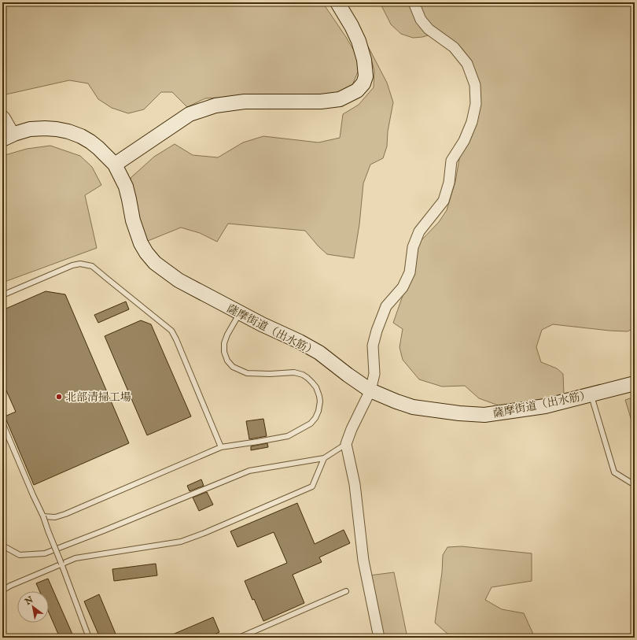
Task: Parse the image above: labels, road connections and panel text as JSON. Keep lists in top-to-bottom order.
{
  "streets": {
    "street": ["薩摩街道（出水筋）"]
  },
  "places": ["北部清掃工場"],
  "north": "top left"
}
